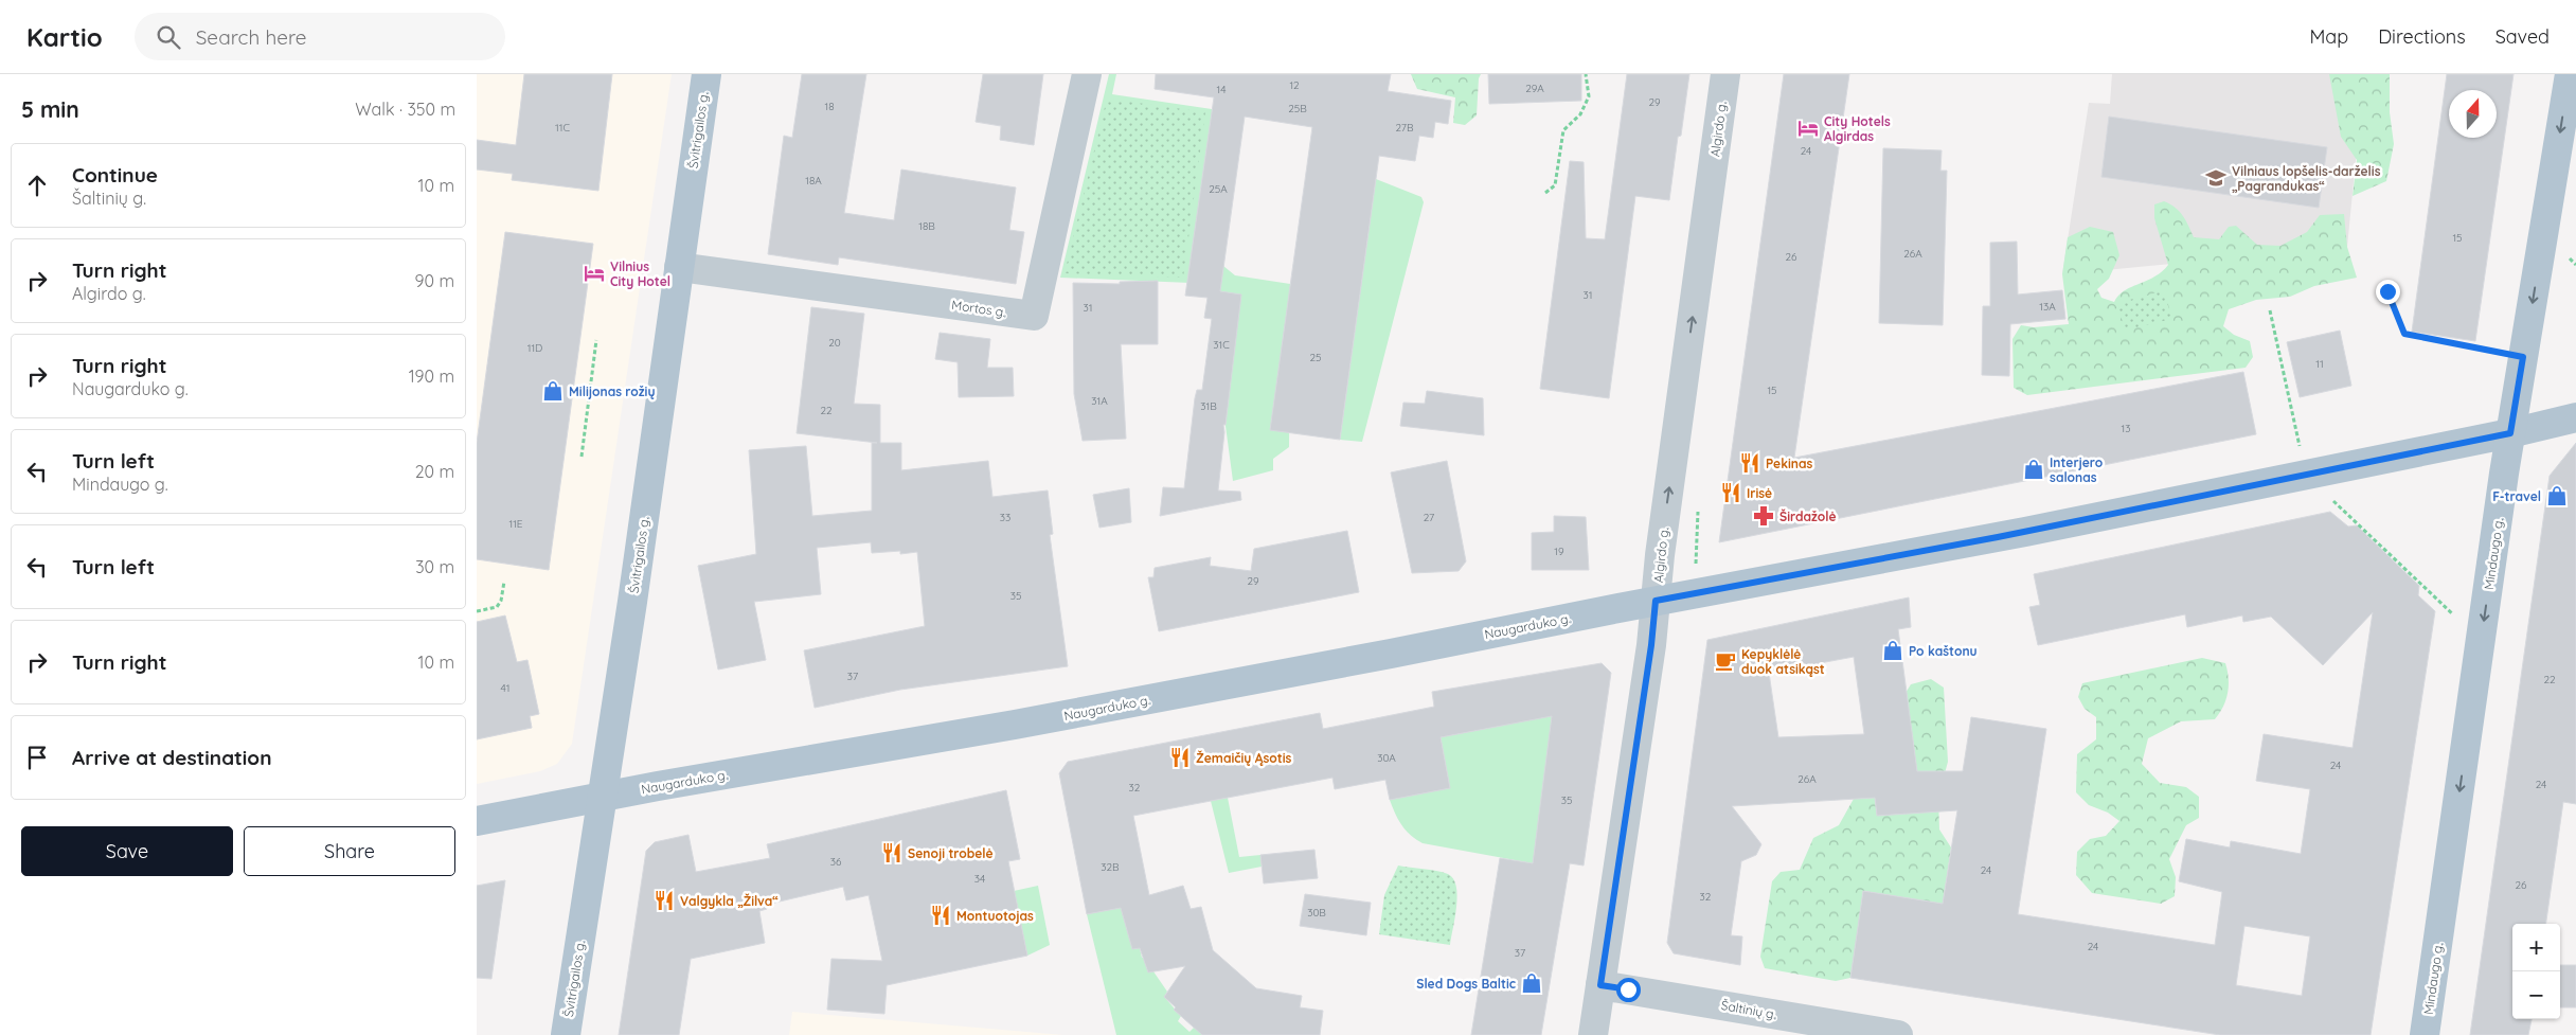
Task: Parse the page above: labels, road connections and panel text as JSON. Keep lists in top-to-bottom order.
{
  "streets": {
    "main road": ["Švitrigailos g.", "Mindaugo g.", "Naugarduko g."],
    "street": ["Algirdo g.", "Mortos g.", "Šaltinių g."]
  },
  "crossings": [
    ["Algirdo g.", "Naugarduko g."],
    ["Algirdo g.", "Šaltinių g."],
    ["Švitrigailos g.", "Mortos g."],
    ["Švitrigailos g.", "Naugarduko g."],
    ["Mindaugo g.", "Naugarduko g."]
  ],
  "one_way": ["Algirdo g.", "Mindaugo g."],
  "places": {
    "hotel": ["City Hotels Algirdas", "Vilnius City Hotel"],
    "school or university": ["Vilniaus lopšelis-darželis „Pagrandukas“"],
    "shop": [
      "Milijonas rožių",
      "Interjero salonas",
      "F-travel",
      "Po kaštonu",
      "Sled Dogs Baltic"
    ],
    "restaurant": [
      "Pekinas",
      "Irisė",
      "Žemaičių Ąsotis",
      "Senoji trobelė",
      "Valgykla „Žilva“",
      "Montuotojas"
    ],
    "pharmacy": ["Širdažolė"],
    "cafe": ["Kepyklėlė duok atsikąst"]
  },
  "house_numbers": [
    "12",
    "29A",
    "14",
    "29",
    "18",
    "25B",
    "11C",
    "27B",
    "24",
    "18A",
    "25A",
    "18B",
    "15",
    "26A",
    "26",
    "31",
    "13A",
    "31",
    "20",
    "31C",
    "11D",
    "25",
    "11",
    "15",
    "31A",
    "31B",
    "22",
    "13",
    "33",
    "27",
    "11E",
    "19",
    "29",
    "35",
    "37",
    "22",
    "41",
    "30A",
    "24",
    "26A",
    "24",
    "32",
    "35",
    "36",
    "32B",
    "24",
    "34",
    "26",
    "32",
    "30B",
    "24",
    "37"
  ],
  "north": "top",
  "page": {
    "header": "Kartio",
    "search": "Search here",
    "nav": ["Map", "Directions", "Saved"],
    "heading": ["5 min", "Walk · 350 m"],
    "list": [
      ["Continue", "Šaltinių g.", "10 m"],
      ["Turn right", "Algirdo g.", "90 m"],
      ["Turn right", "Naugarduko g.", "190 m"],
      ["Turn left", "Mindaugo g.", "20 m"],
      ["Turn left", "30 m"],
      ["Turn right", "10 m"],
      "Arrive at destination"
    ],
    "buttons": ["Save", "Share"],
    "map_buttons": ["+", "−"]
  }
}
